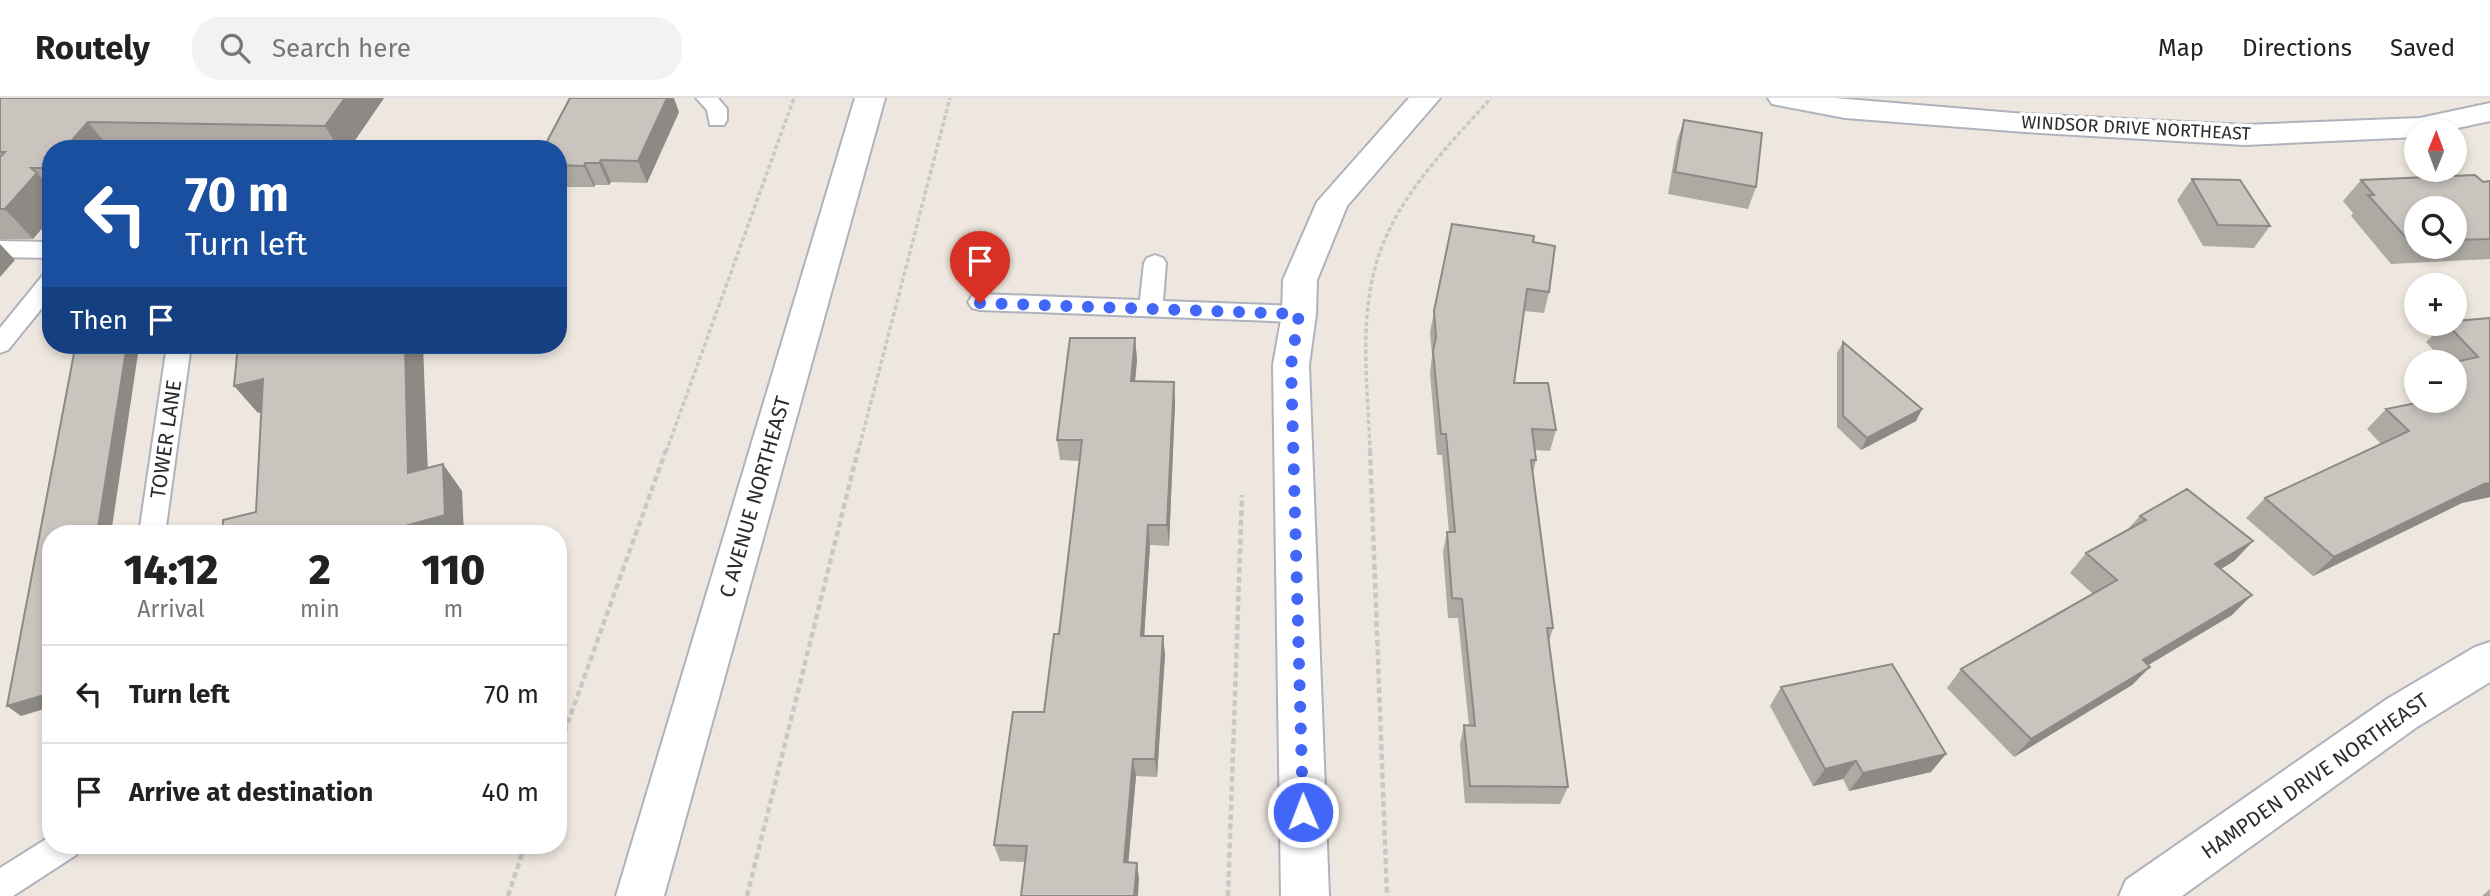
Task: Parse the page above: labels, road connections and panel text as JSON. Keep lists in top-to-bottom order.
{
  "streets": {
    "street": ["WINDSOR DRIVE NORTHEAST", "C AVENUE NORTHEAST", "HAMPDEN DRIVE NORTHEAST"],
    "lane": ["TOWER LANE"]
  },
  "north": "top",
  "page": {
    "header": "Routely",
    "search": "Search here",
    "nav": ["Map", "Directions", "Saved"],
    "map_buttons": ["+", "−"],
    "turn": ["70 m", "Turn left"],
    "then": "Then",
    "eta": [
      "14:12",
      "Arrival",
      "2",
      "min",
      "110",
      "m"
    ],
    "list": [
      {
        "name": "Turn left",
        "value": "70 m"
      },
      {
        "name": "Arrive at destination",
        "value": "40 m"
      }
    ]
  }
}
